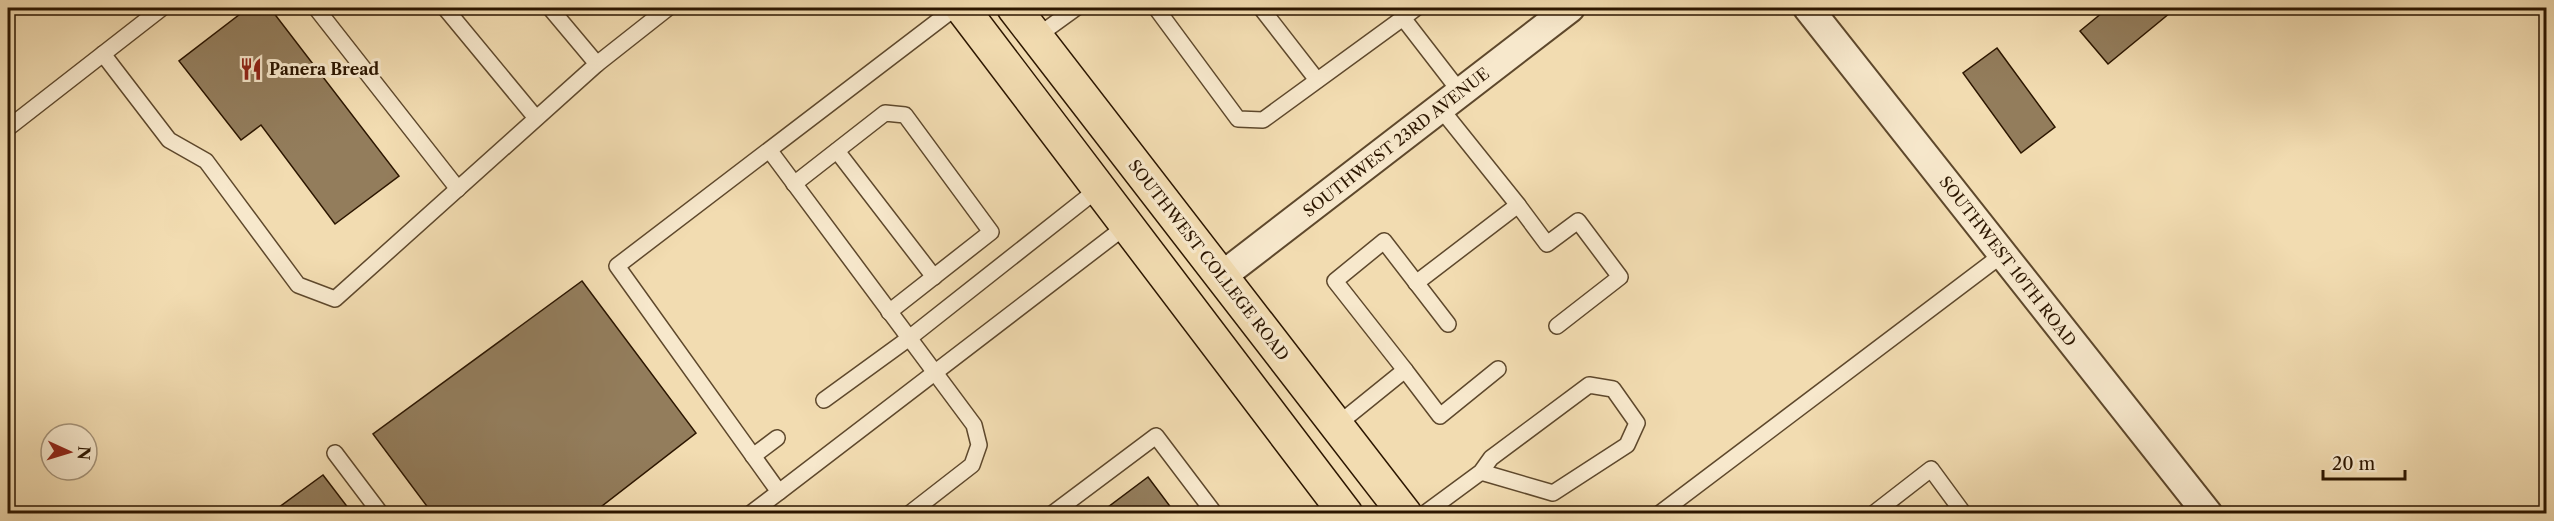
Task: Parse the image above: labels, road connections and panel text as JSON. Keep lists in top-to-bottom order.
{
  "streets": {
    "main road": ["SOUTHWEST COLLEGE ROAD"],
    "street": ["SOUTHWEST 23RD AVENUE", "SOUTHWEST 10TH ROAD"]
  },
  "crossings": [
    ["SOUTHWEST 23RD AVENUE", "SOUTHWEST COLLEGE ROAD"]
  ],
  "places": {
    "restaurant": ["Panera Bread"]
  },
  "scale_bar": "20 m",
  "north": "right"
}
